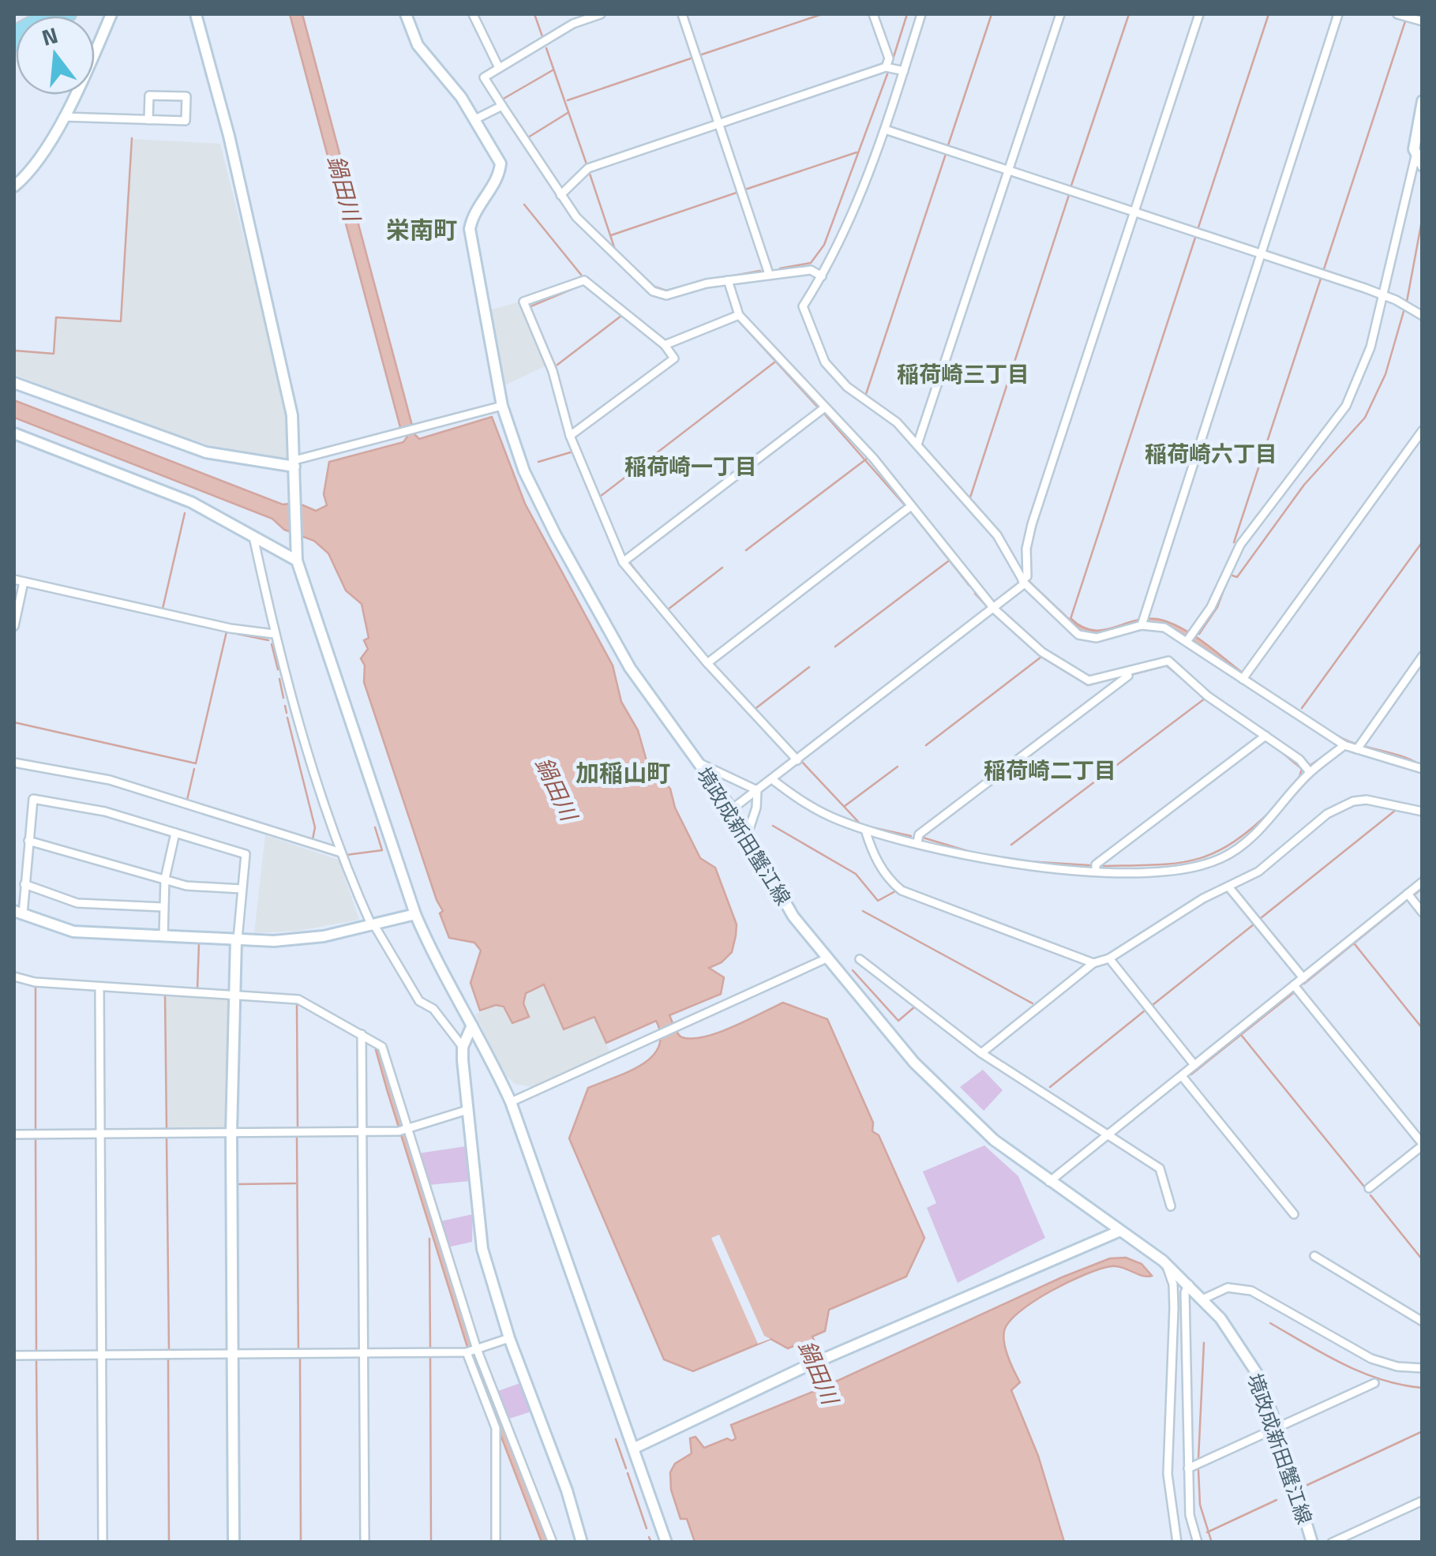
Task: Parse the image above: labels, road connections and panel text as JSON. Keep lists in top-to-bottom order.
{
  "streets": {
    "street": ["境政成新田蟹江線"]
  },
  "districts": [
    "栄南町",
    "稲荷崎三丁目",
    "稲荷崎六丁目",
    "稲荷崎一丁目",
    "稲荷崎二丁目",
    "加稲山町"
  ],
  "water": ["鍋田川"],
  "north": "top"
}
